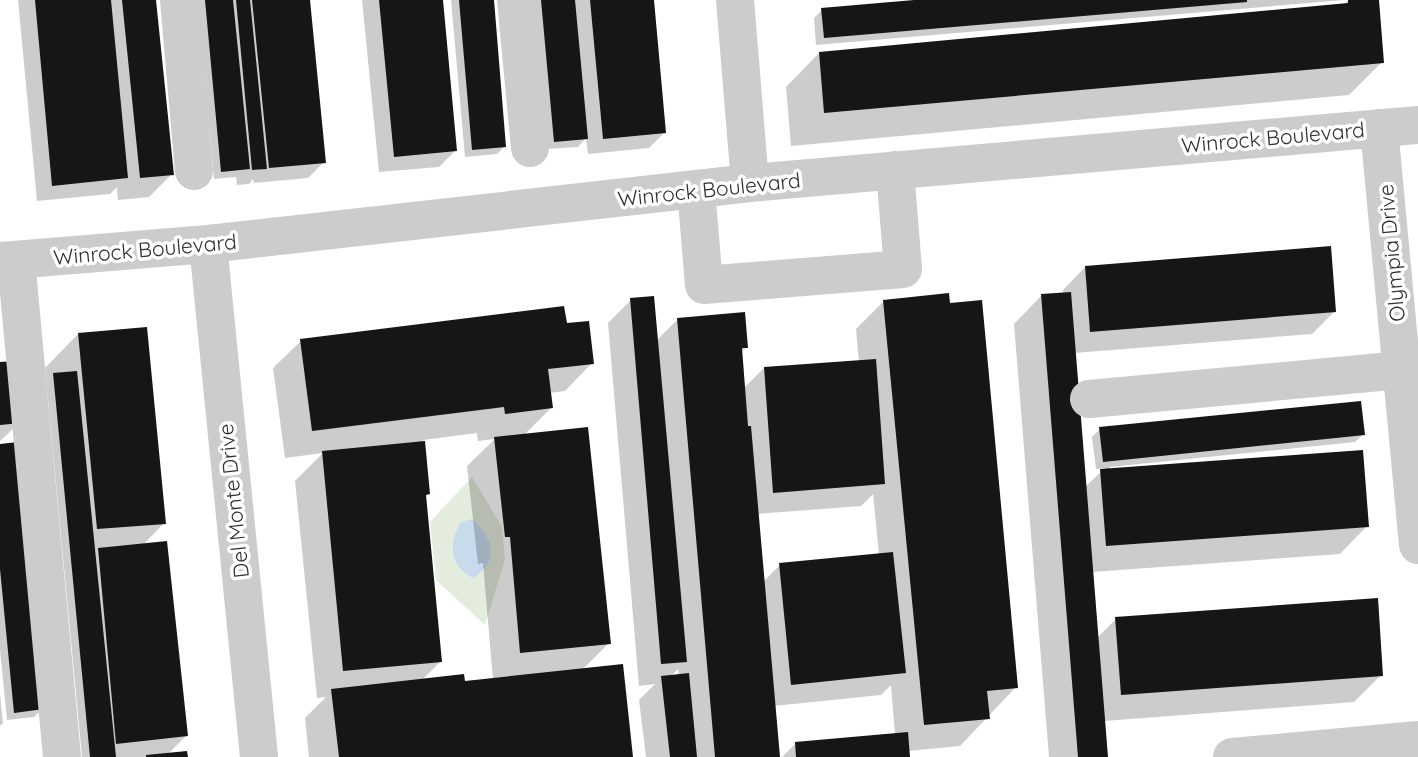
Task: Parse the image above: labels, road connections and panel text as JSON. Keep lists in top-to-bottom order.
{
  "streets": {
    "street": ["Winrock Boulevard", "Olympia Drive", "Del Monte Drive"]
  },
  "crossings": [
    ["Winrock Boulevard", "Olympia Drive"],
    ["Winrock Boulevard", "Del Monte Drive"]
  ]
}
